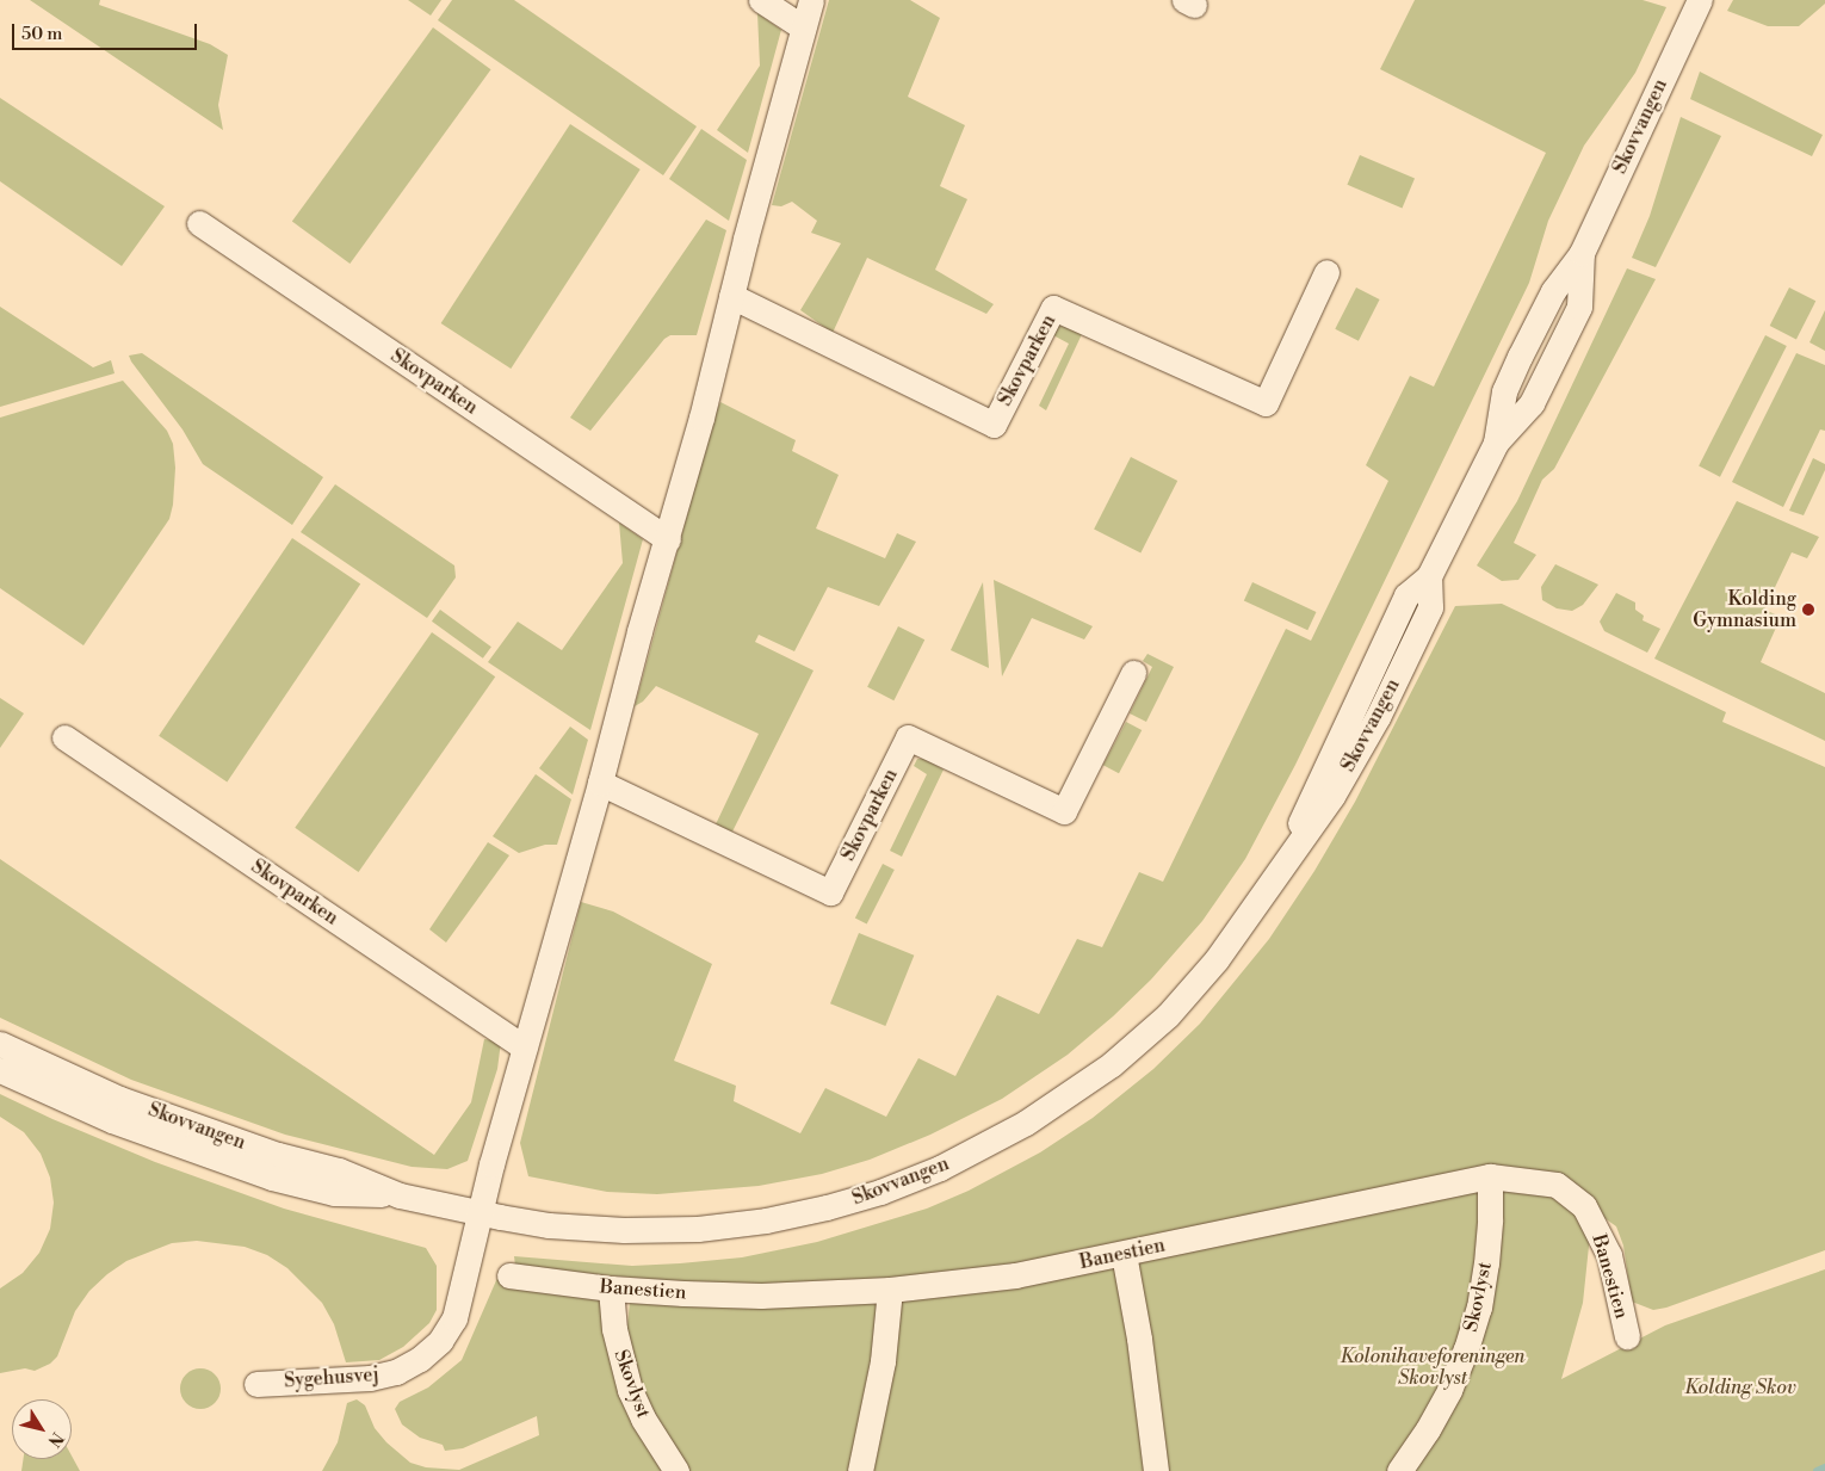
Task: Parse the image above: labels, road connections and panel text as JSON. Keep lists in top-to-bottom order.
{
  "streets": {
    "street": [
      "Skovvangen",
      "Skovparken",
      "Banestien",
      "Skovlyst",
      "Sygehusvej"
    ]
  },
  "crossings": [
    ["Skovvangen", "Sygehusvej"],
    ["Banestien", "Skovlyst"]
  ],
  "parks": ["Kolonihaveforeningen Skovlyst", "Kolding Skov"],
  "places": ["Kolding Gymnasium"],
  "scale_bar": "50 m",
  "north": "bottom right"
}
